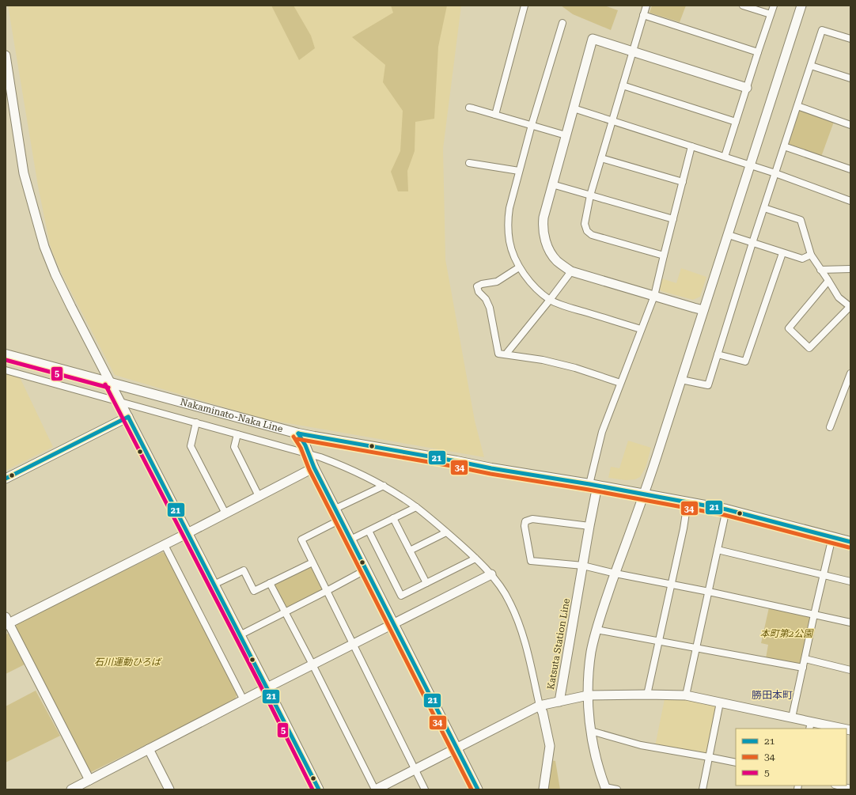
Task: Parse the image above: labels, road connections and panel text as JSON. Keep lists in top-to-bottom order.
{
  "streets": {
    "main road": ["Nakaminato-Naka Line"],
    "street": ["Katsuta Station Line"]
  },
  "crossings": [
    ["Nakaminato-Naka Line", "Katsuta Station Line"]
  ],
  "districts": ["勝田本町"],
  "parks": ["本町第2公園", "石川運動ひろば"],
  "lines": ["transit line 5", "transit line 21", "transit line 34"],
  "legend": ["21", "34", "5"]
}
